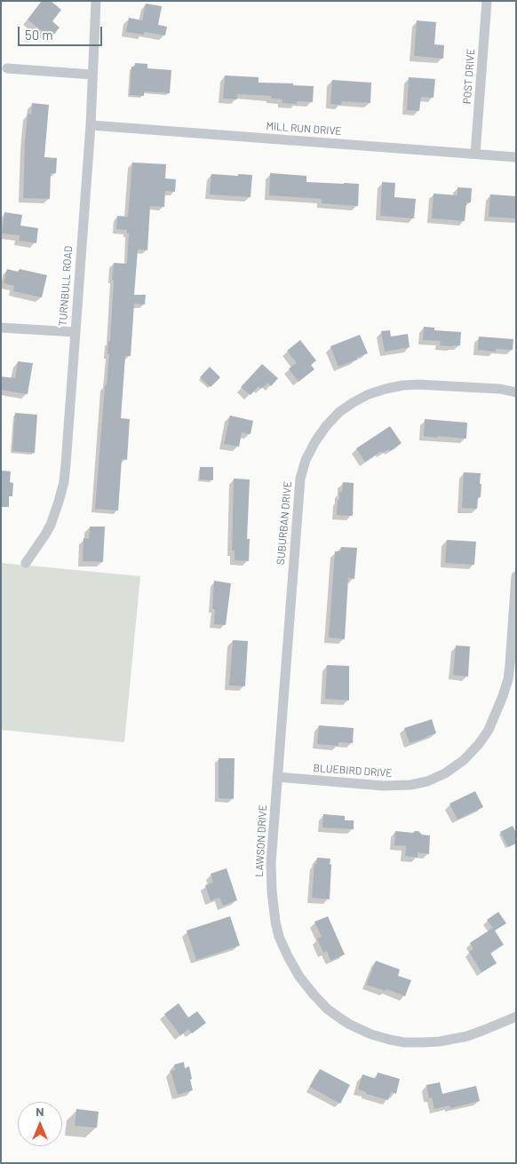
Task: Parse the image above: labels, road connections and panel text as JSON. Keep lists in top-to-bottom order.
{
  "streets": {
    "street": [
      "POST DRIVE",
      "MILL RUN DRIVE",
      "TURNBULL ROAD",
      "SUBURBAN DRIVE",
      "BLUEBIRD DRIVE",
      "LAWSON DRIVE"
    ]
  },
  "crossings": [
    ["POST DRIVE", "MILL RUN DRIVE"],
    ["MILL RUN DRIVE", "TURNBULL ROAD"],
    ["SUBURBAN DRIVE", "BLUEBIRD DRIVE"],
    ["SUBURBAN DRIVE", "LAWSON DRIVE"],
    ["BLUEBIRD DRIVE", "LAWSON DRIVE"]
  ],
  "scale_bar": "50 m",
  "north": "top"
}
